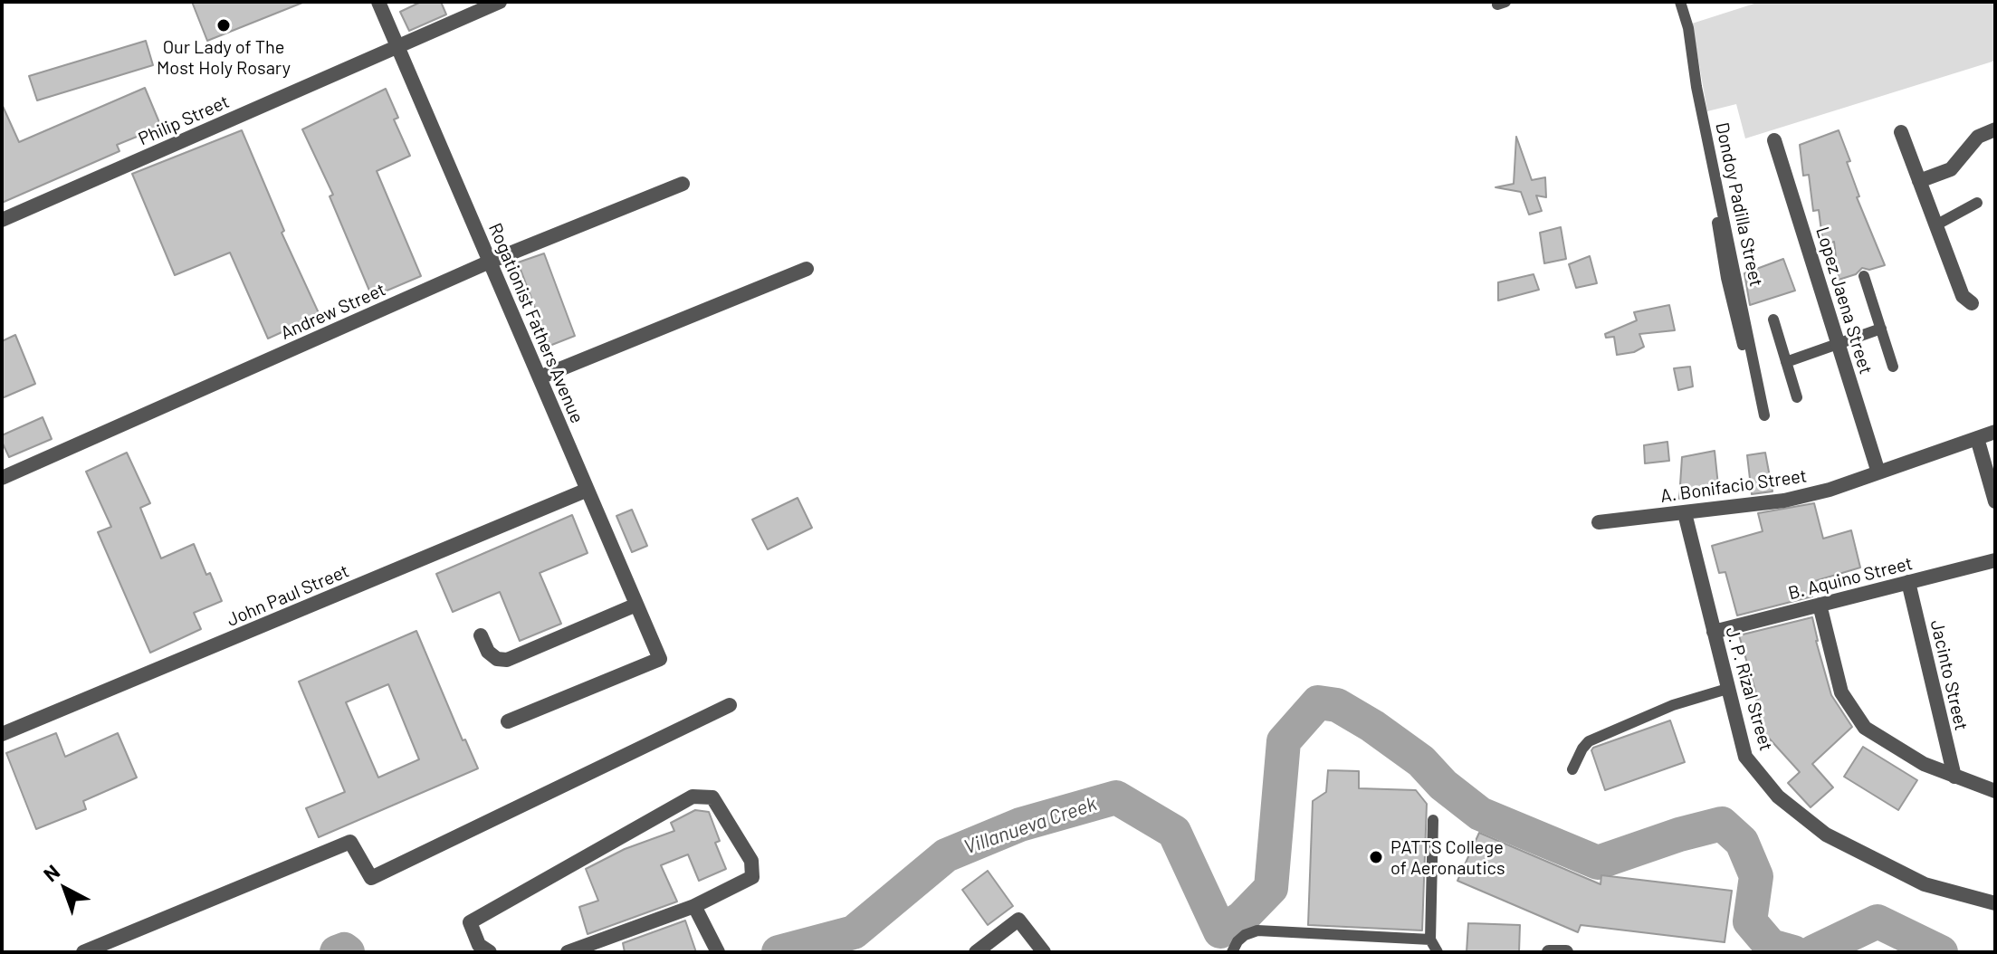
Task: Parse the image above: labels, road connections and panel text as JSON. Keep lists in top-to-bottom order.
{
  "streets": {
    "street": [
      "Philip Street",
      "Lopez Jaena Street",
      "Andrew Street",
      "Rogationist Fathers Avenue",
      "A. Bonifacio Street",
      "B. Aquino Street",
      "John Paul Street",
      "Jacinto Street",
      "J. P. Rizal Street"
    ],
    "lane": ["Dondoy Padilla Street"]
  },
  "crossings": [
    ["Philip Street", "Rogationist Fathers Avenue"],
    ["Lopez Jaena Street", "A. Bonifacio Street"],
    ["Andrew Street", "Rogationist Fathers Avenue"],
    ["Rogationist Fathers Avenue", "John Paul Street"],
    ["A. Bonifacio Street", "J. P. Rizal Street"],
    ["B. Aquino Street", "Jacinto Street"],
    ["B. Aquino Street", "J. P. Rizal Street"]
  ],
  "water": ["Villanueva Creek"],
  "places": ["Our Lady of The Most Holy Rosary", "PATTS College of Aeronautics"],
  "north": "top left"
}
